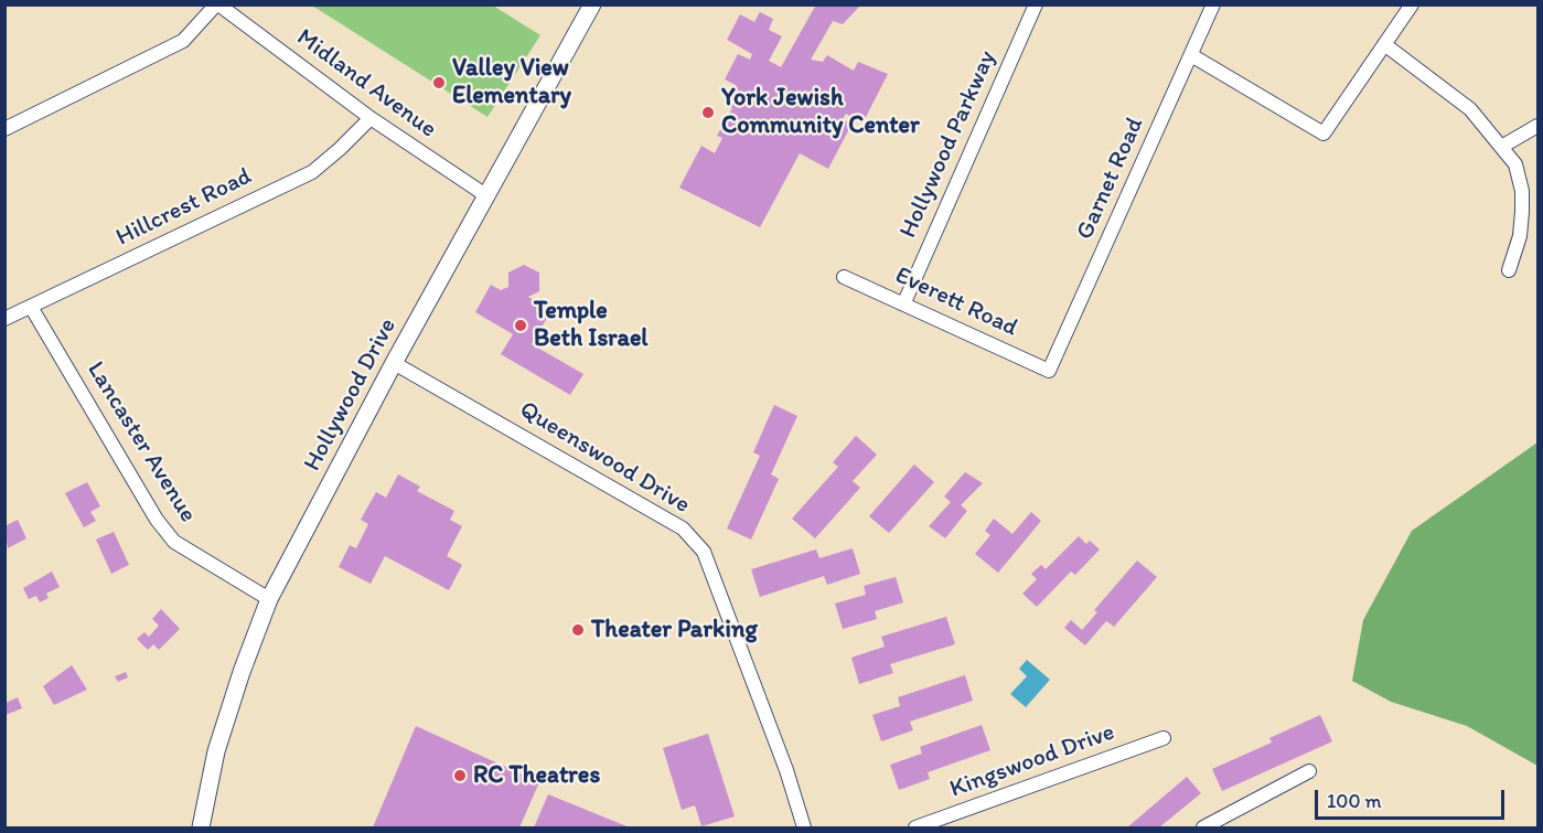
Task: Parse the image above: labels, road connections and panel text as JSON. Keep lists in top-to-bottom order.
{
  "streets": {
    "main road": ["Hollywood Drive"],
    "street": [
      "Midland Avenue",
      "Hollywood Parkway",
      "Garnet Road",
      "Hillcrest Road",
      "Everett Road",
      "Lancaster Avenue",
      "Queenswood Drive",
      "Kingswood Drive"
    ]
  },
  "crossings": [
    ["Midland Avenue", "Hillcrest Road"],
    ["Midland Avenue", "Hollywood Drive"],
    ["Hollywood Parkway", "Everett Road"],
    ["Garnet Road", "Everett Road"],
    ["Hillcrest Road", "Lancaster Avenue"],
    ["Hollywood Drive", "Lancaster Avenue"],
    ["Hollywood Drive", "Queenswood Drive"]
  ],
  "places": [
    "Valley View Elementary",
    "York Jewish Community Center",
    "Temple Beth Israel",
    "Theater Parking",
    "RC Theatres"
  ],
  "scale_bar": "100 m"
}
